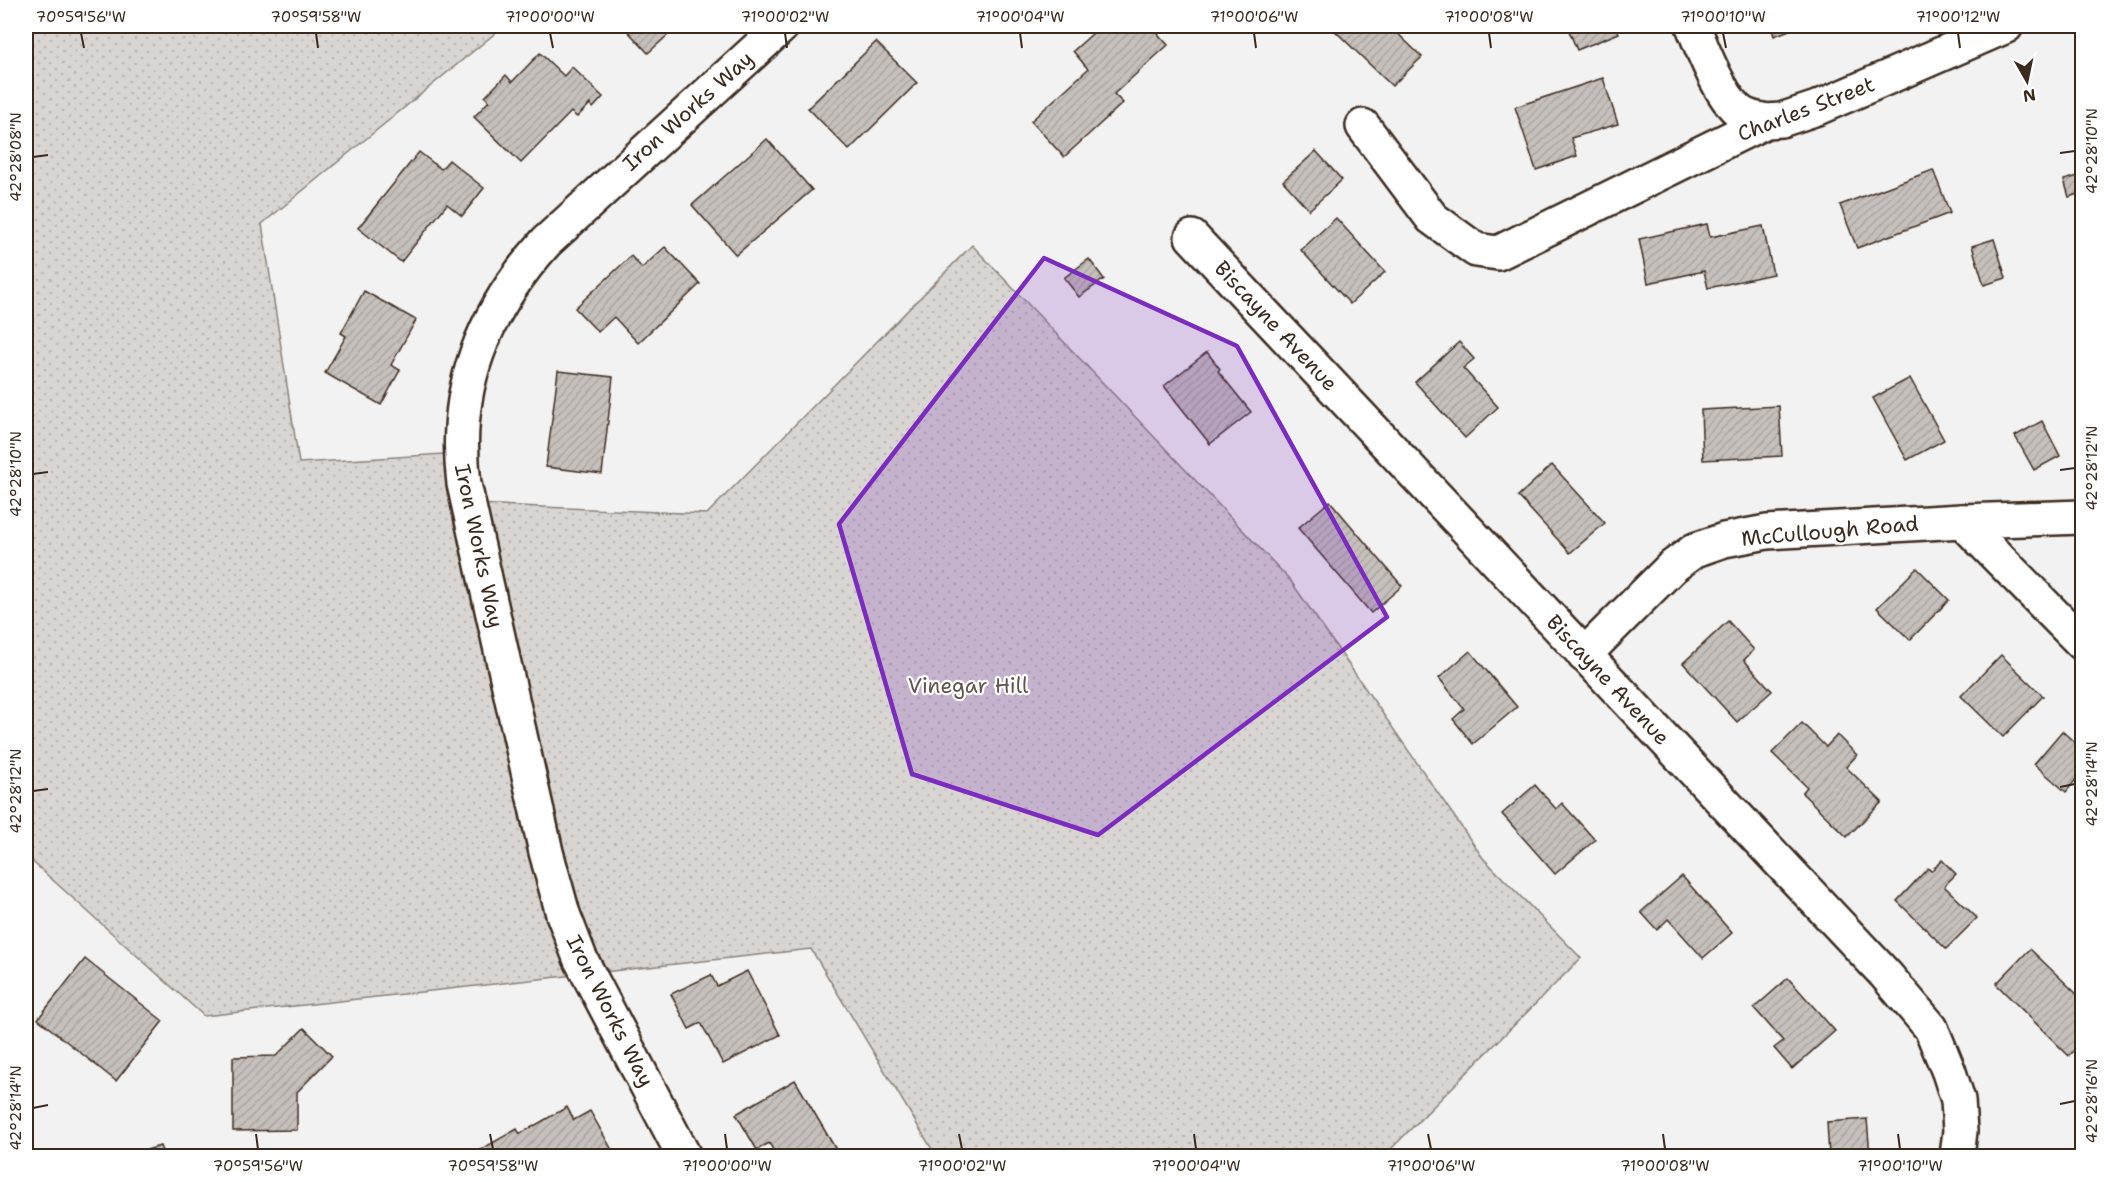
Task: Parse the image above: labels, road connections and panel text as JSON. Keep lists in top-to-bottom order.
{
  "streets": {
    "street": [
      "Charles Street",
      "Iron Works Way",
      "Biscayne Avenue",
      "McCullough Road"
    ]
  },
  "crossings": [
    ["Biscayne Avenue", "McCullough Road"]
  ],
  "parks": ["Vinegar Hill"],
  "north": "bottom",
  "coordinates": [
    "70°59'56\"W",
    "70°59'58\"W",
    "71°00'00\"W",
    "71°00'02\"W",
    "71°00'04\"W",
    "71°00'06\"W",
    "71°00'08\"W",
    "71°00'10\"W",
    "71°00'12\"W",
    "42°28'10\"N",
    "42°28'08\"N",
    "42°28'12\"N",
    "42°28'14\"N",
    "42°28'16\"N"
  ]
}
